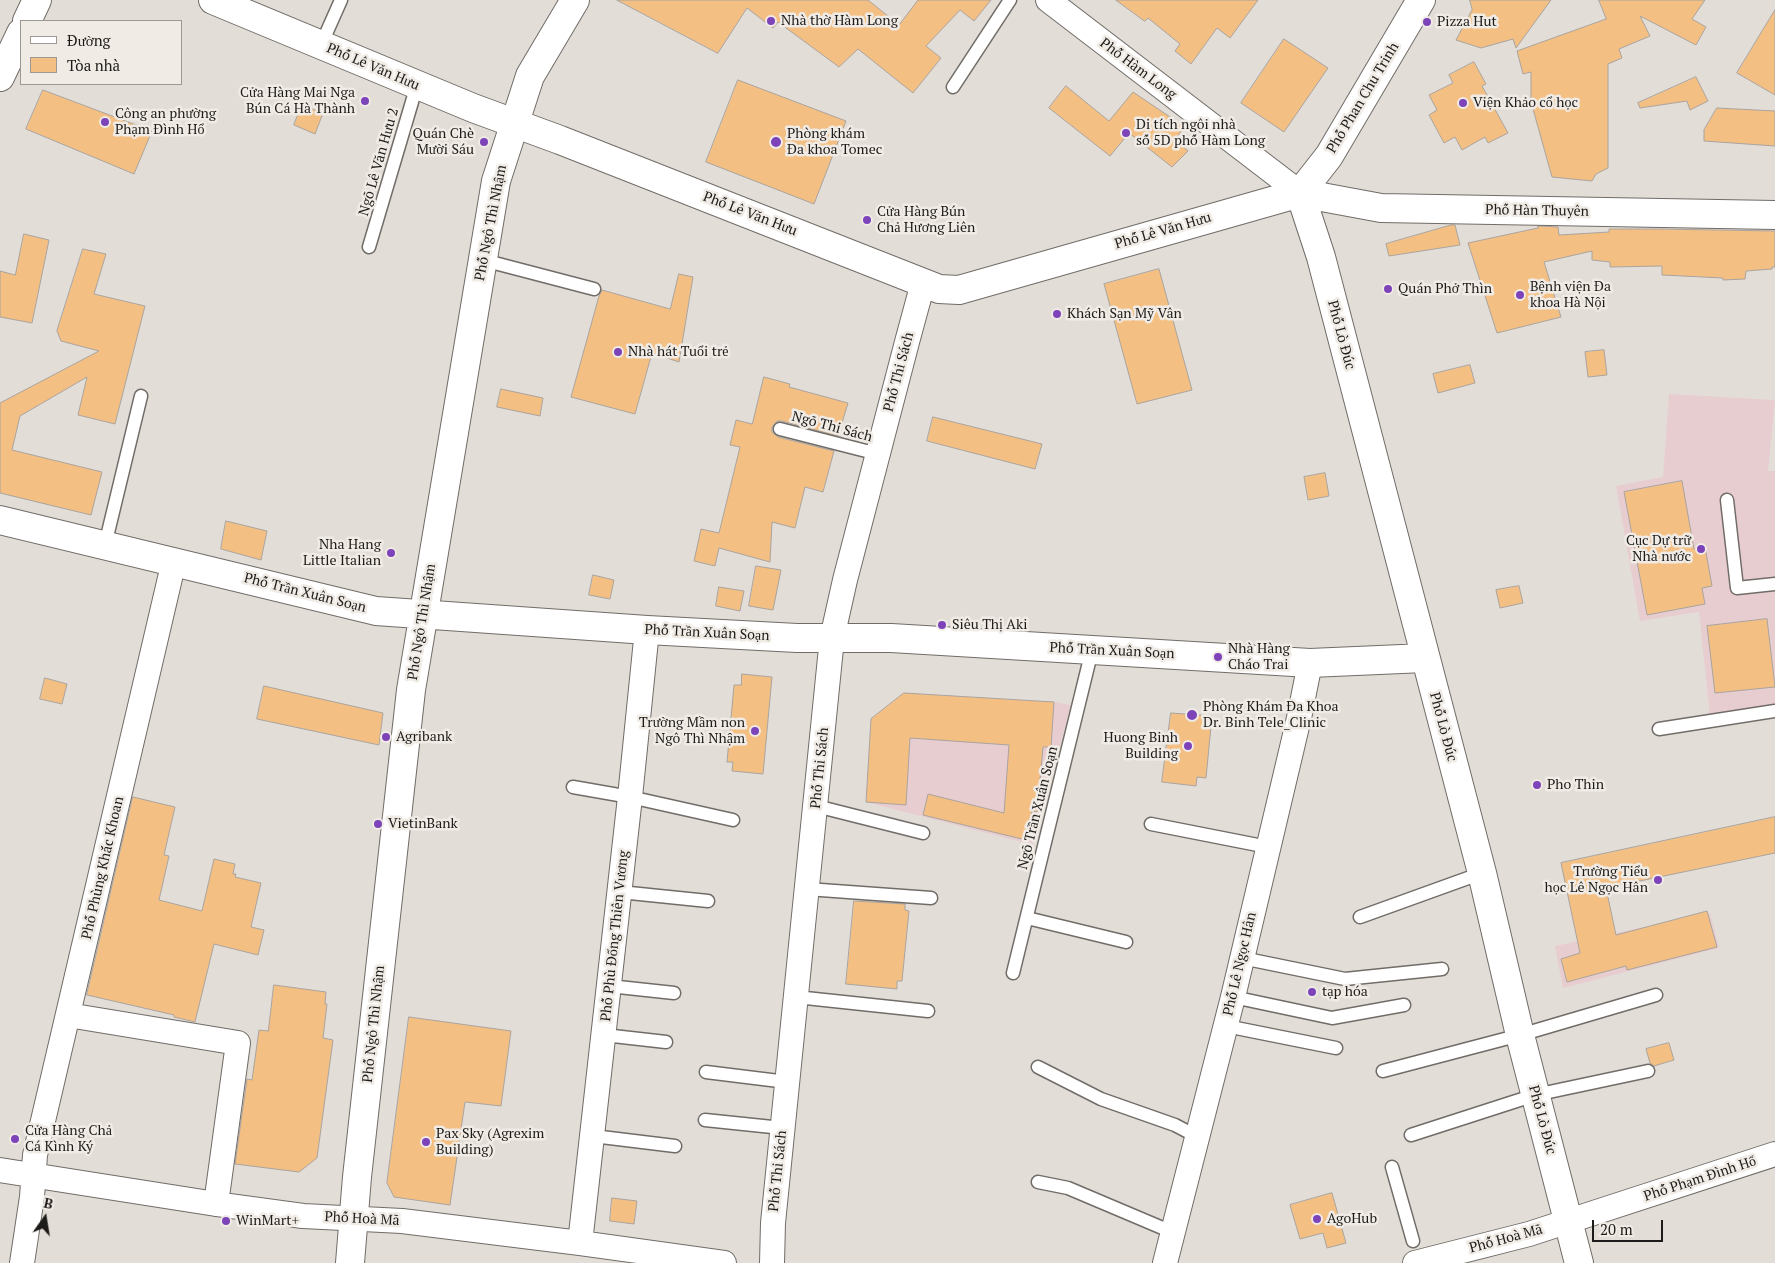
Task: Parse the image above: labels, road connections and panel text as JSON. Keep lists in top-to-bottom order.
{
  "streets": {
    "street": [
      "Phố Lê Văn Hưu",
      "Phố Hàm Long",
      "Phố Phan Chu Trinh",
      "Phố Hàn Thuyên",
      "Phố Ngô Thì Nhậm",
      "Phố Lò Đúc",
      "Phố Thi Sách",
      "Phố Trần Xuân Soạn",
      "Phố Phùng Khắc Khoan",
      "Phố Phù Đổng Thiên Vương",
      "Phố Lê Ngọc Hân",
      "Phố Phạm Đình Hổ",
      "Phố Hoà Mã"
    ],
    "lane": ["Ngõ Lê Văn Hưu 2", "Ngõ Thi Sách", "Ngõ Trần Xuân Soạn"]
  },
  "crossings": [
    ["Phố Lê Văn Hưu", "Phố Hàm Long"],
    ["Phố Lê Văn Hưu", "Phố Phan Chu Trinh"],
    ["Phố Lê Văn Hưu", "Ngõ Lê Văn Hưu 2"],
    ["Phố Lê Văn Hưu", "Phố Hàn Thuyên"],
    ["Phố Lê Văn Hưu", "Phố Ngô Thì Nhậm"],
    ["Phố Lê Văn Hưu", "Phố Lò Đúc"],
    ["Phố Lê Văn Hưu", "Phố Thi Sách"],
    ["Phố Hàm Long", "Phố Phan Chu Trinh"],
    ["Phố Hàm Long", "Phố Hàn Thuyên"],
    ["Phố Hàm Long", "Phố Lò Đúc"],
    ["Phố Phan Chu Trinh", "Phố Hàn Thuyên"],
    ["Phố Phan Chu Trinh", "Phố Lò Đúc"],
    ["Phố Hàn Thuyên", "Phố Lò Đúc"],
    ["Phố Ngô Thì Nhậm", "Phố Trần Xuân Soạn"],
    ["Phố Ngô Thì Nhậm", "Phố Hoà Mã"],
    ["Phố Lò Đúc", "Phố Trần Xuân Soạn"],
    ["Phố Lò Đúc", "Phố Phạm Đình Hổ"],
    ["Phố Lò Đúc", "Phố Hoà Mã"],
    ["Phố Thi Sách", "Ngõ Thi Sách"],
    ["Phố Thi Sách", "Phố Trần Xuân Soạn"],
    ["Phố Trần Xuân Soạn", "Ngõ Trần Xuân Soạn"],
    ["Phố Trần Xuân Soạn", "Phố Phùng Khắc Khoan"],
    ["Phố Trần Xuân Soạn", "Phố Phù Đổng Thiên Vương"],
    ["Phố Trần Xuân Soạn", "Phố Lê Ngọc Hân"],
    ["Phố Phùng Khắc Khoan", "Phố Hoà Mã"],
    ["Phố Phù Đổng Thiên Vương", "Phố Hoà Mã"],
    ["Phố Phạm Đình Hổ", "Phố Hoà Mã"]
  ],
  "places": [
    "Nhà thờ Hàm Long",
    "Pizza Hut",
    "Cửa Hàng Mai Nga Bún Cá Hà Thành",
    "Viện Khảo cổ học",
    "Công an phường Phạm Đình Hổ",
    "Di tích ngôi nhà số 5D phố Hàm Long",
    "Quán Chè Mười Sáu",
    "Phòng khám Đa khoa Tomec",
    "Cửa Hàng Bún Chả Hương Liên",
    "Quán Phở Thìn",
    "Bệnh viện Đa khoa Hà Nội",
    "Khách Sạn Mỹ Vân",
    "Nhà hát Tuổi trẻ",
    "Cục Dự trữ Nhà nước",
    "Nha Hang Little Italian",
    "Siêu Thị Aki",
    "Nhà Hàng Cháo Trai",
    "Phòng Khám Đa Khoa Dr. Binh Tele_Clinic",
    "Trường Mầm non Ngô Thì Nhậm",
    "Agribank",
    "Huong Binh Building",
    "Pho Thin",
    "VietinBank",
    "Trường Tiểu học Lê Ngọc Hân",
    "tạp hóa",
    "Cửa Hàng Chả Cá Kình Ký",
    "Pax Sky (Agrexim Building)",
    "AgoHub",
    "WinMart+"
  ],
  "legend": ["Đường", "Tòa nhà"],
  "scale_bar": "20 m",
  "north": "top"
}
